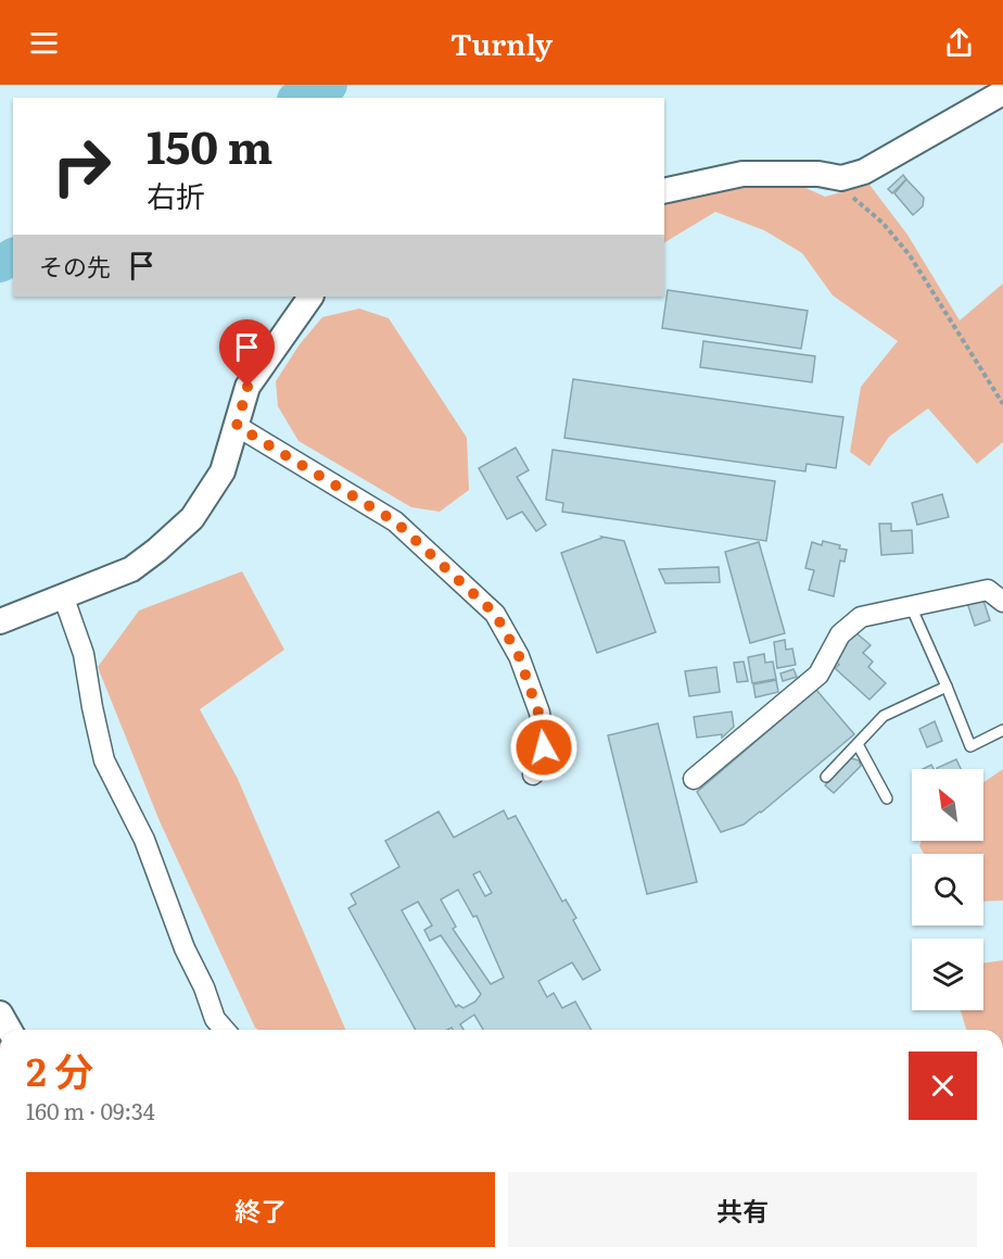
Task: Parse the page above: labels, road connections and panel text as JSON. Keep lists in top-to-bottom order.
{
  "north": "top left",
  "page": {
    "header": "Turnly",
    "turn": ["150 m", "右折"],
    "then": "その先",
    "heading": ["2 分", "160 m · 09:34"],
    "buttons": ["終了", "共有"]
  }
}
